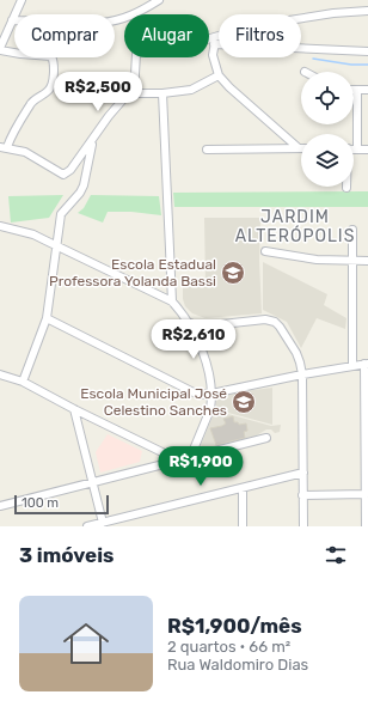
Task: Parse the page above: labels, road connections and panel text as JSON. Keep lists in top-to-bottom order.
{
  "districts": ["JARDIM ALTERÓPOLIS"],
  "places": {
    "school or university": ["Escola Estadual Professora Yolanda Bassi", "Escola Municipal José Celestino Sanches"]
  },
  "scale_bar": "100 m",
  "page": {
    "chip": ["Comprar", "Alugar", "Filtros"],
    "price": ["R$2,500", "R$2,610", "R$1,900"],
    "scale": "100 m",
    "heading": "3 imóveis",
    "list": [
      {
        "name": "R$1,900/mês",
        "note": "2 quartos · 66 m² · Rua Waldomiro Dias"
      }
    ]
  }
}
